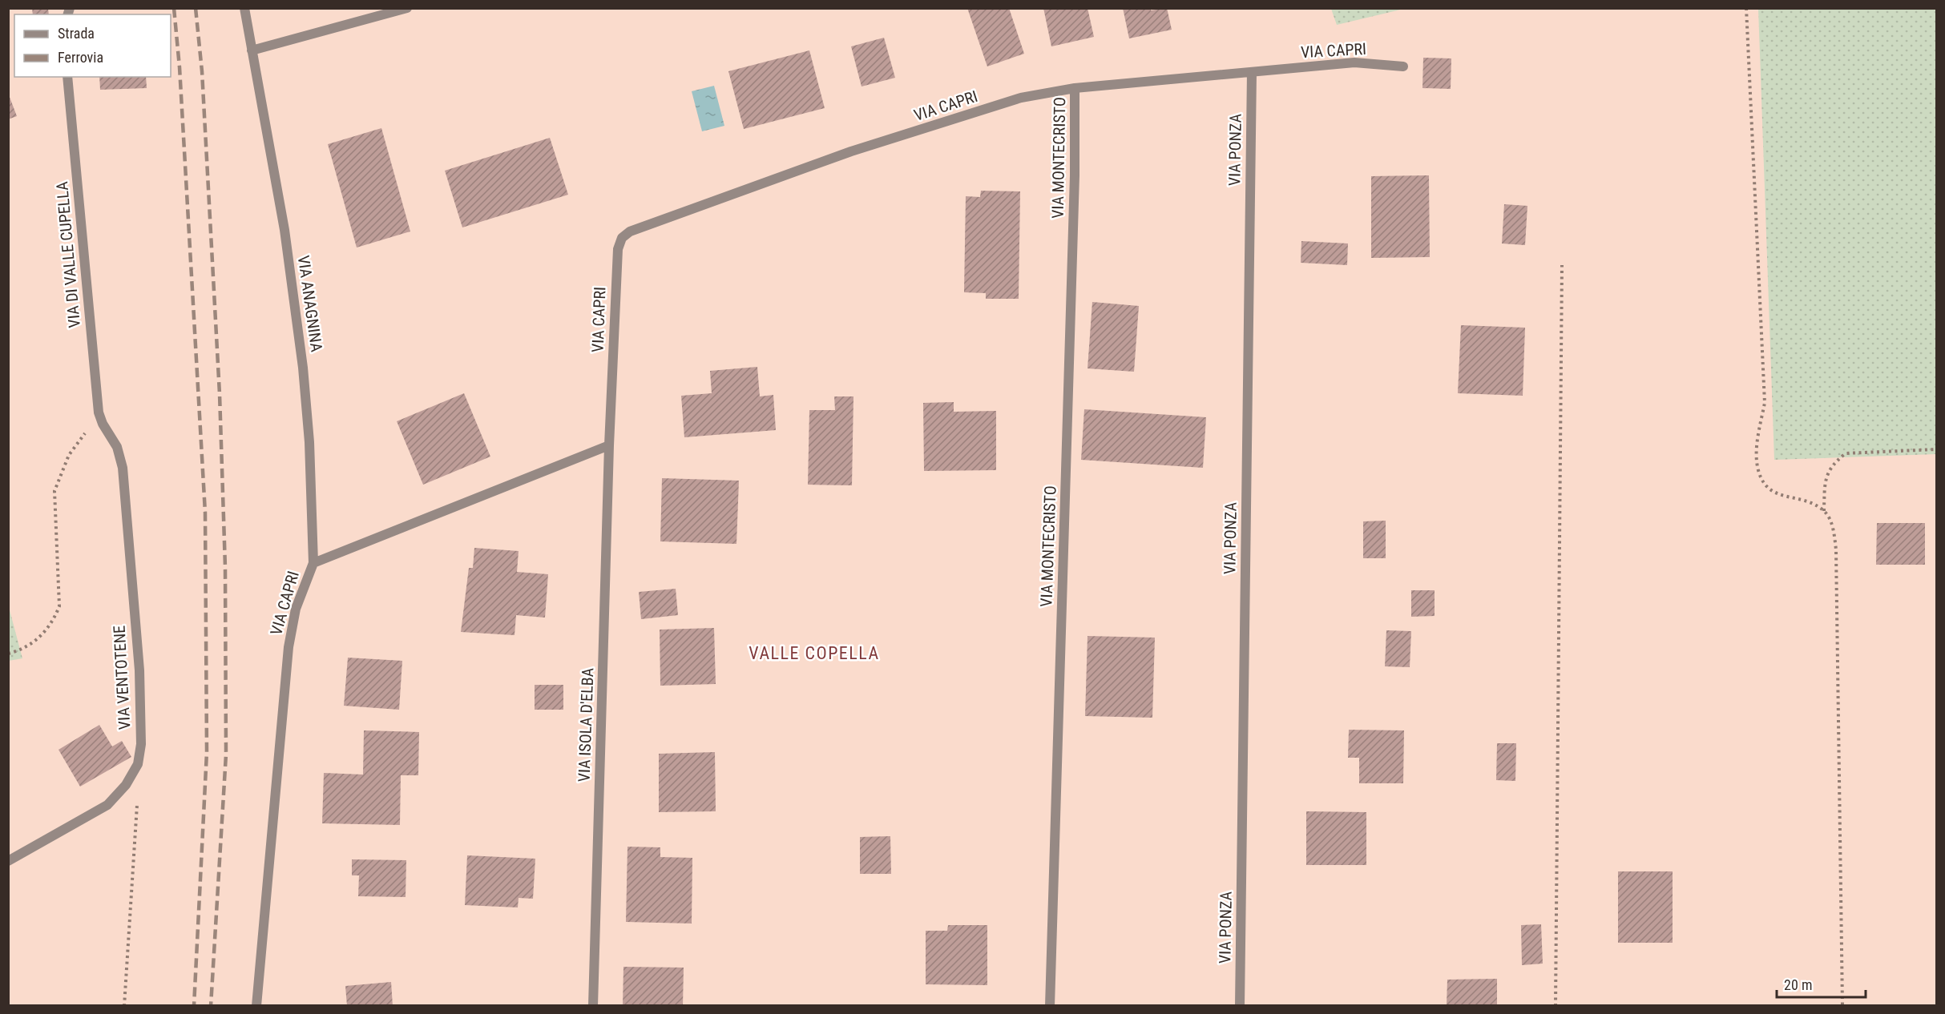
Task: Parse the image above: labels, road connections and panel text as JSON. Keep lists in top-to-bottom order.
{
  "streets": {
    "street": [
      "VIA CAPRI",
      "VIA PONZA",
      "VIA MONTECRISTO",
      "VIA DI VALLE CUPELLA",
      "VIA ANAGNINA",
      "VIA VENTOTENE",
      "VIA ISOLA D'ELBA"
    ]
  },
  "crossings": [
    ["VIA CAPRI", "VIA PONZA"],
    ["VIA CAPRI", "VIA MONTECRISTO"],
    ["VIA CAPRI", "VIA ANAGNINA"],
    ["VIA CAPRI", "VIA ISOLA D'ELBA"],
    ["VIA DI VALLE CUPELLA", "VIA VENTOTENE"]
  ],
  "districts": ["VALLE COPELLA"],
  "legend": ["Strada", "Ferrovia"],
  "scale_bar": "20 m"
}
